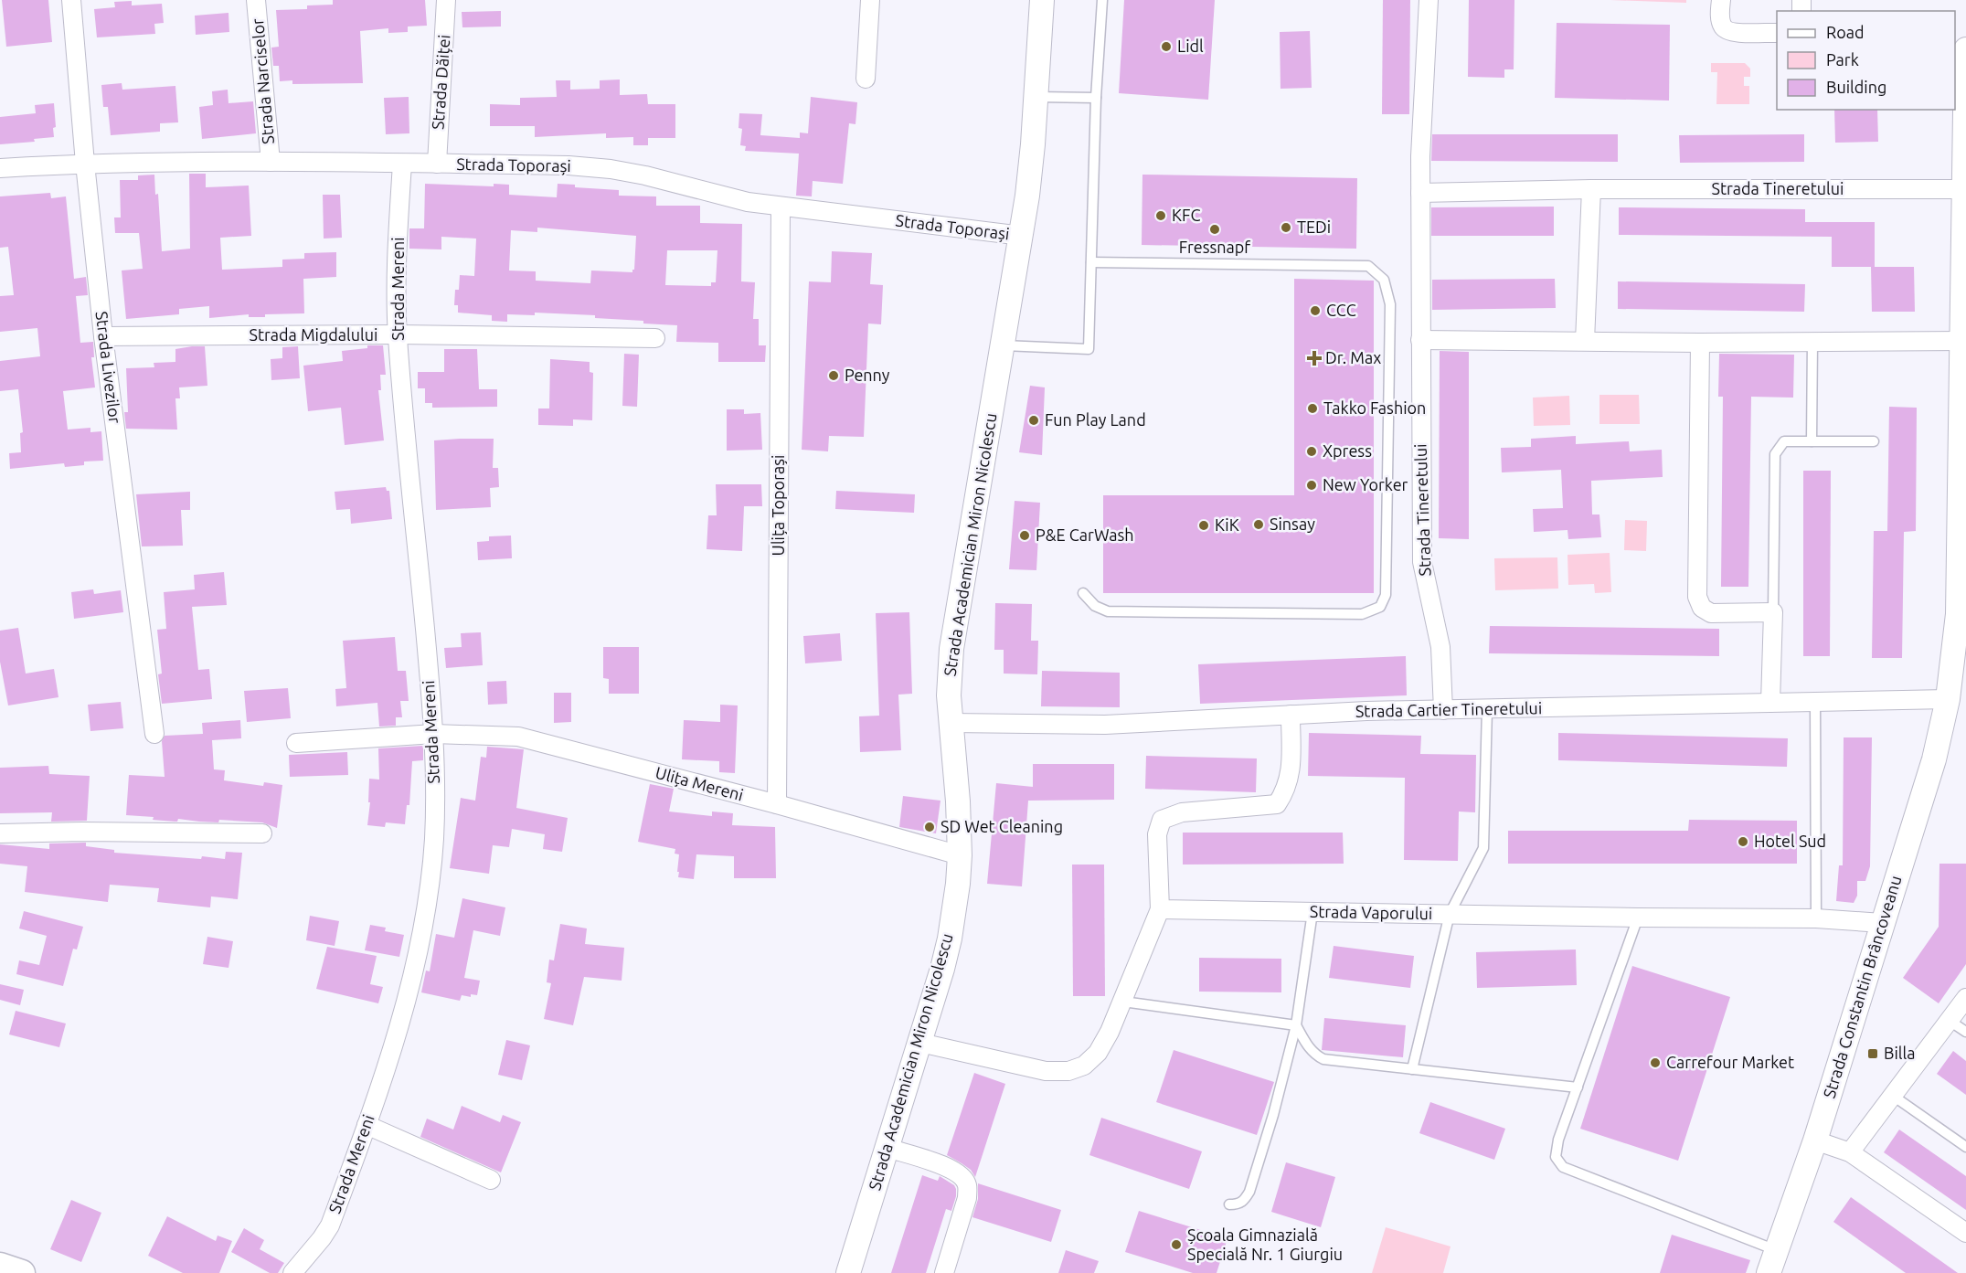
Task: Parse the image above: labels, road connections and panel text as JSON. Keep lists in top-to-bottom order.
{
  "streets": {
    "street": [
      "Strada Narciselor",
      "Strada Dăiței",
      "Strada Toporași",
      "Strada Tineretului",
      "Strada Mereni",
      "Strada Migdalului",
      "Strada Livezilor",
      "Ulița Toporași",
      "Strada Academician Miron Nicolescu",
      "Strada Cartier Tineretului",
      "Ulița Mereni",
      "Strada Vaporului",
      "Strada Constantin Brâncoveanu"
    ]
  },
  "crossings": [
    ["Strada Narciselor", "Strada Toporași"],
    ["Strada Dăiței", "Strada Toporași"],
    ["Strada Toporași", "Strada Mereni"],
    ["Strada Toporași", "Strada Livezilor"],
    ["Strada Toporași", "Ulița Toporași"],
    ["Strada Toporași", "Strada Academician Miron Nicolescu"],
    ["Strada Tineretului", "Strada Cartier Tineretului"],
    ["Strada Mereni", "Strada Migdalului"],
    ["Strada Mereni", "Ulița Mereni"],
    ["Strada Migdalului", "Strada Livezilor"],
    ["Ulița Toporași", "Ulița Mereni"],
    ["Strada Academician Miron Nicolescu", "Strada Cartier Tineretului"],
    ["Strada Academician Miron Nicolescu", "Ulița Mereni"],
    ["Strada Cartier Tineretului", "Strada Constantin Brâncoveanu"],
    ["Strada Vaporului", "Strada Constantin Brâncoveanu"]
  ],
  "places": {
    "other": [
      "Lidl",
      "KFC",
      "TEDi",
      "Fressnapf",
      "CCC",
      "Penny",
      "Takko Fashion",
      "Fun Play Land",
      "Xpress",
      "New Yorker",
      "Sinsay",
      "KiK",
      "P&E CarWash",
      "SD Wet Cleaning",
      "Hotel Sud",
      "Carrefour Market",
      "Școala Gimnazială Specială Nr. 1 Giurgiu"
    ],
    "health": ["Dr. Max"],
    "transit": ["Billa"]
  },
  "legend": ["Road", "Park", "Building"]
}
